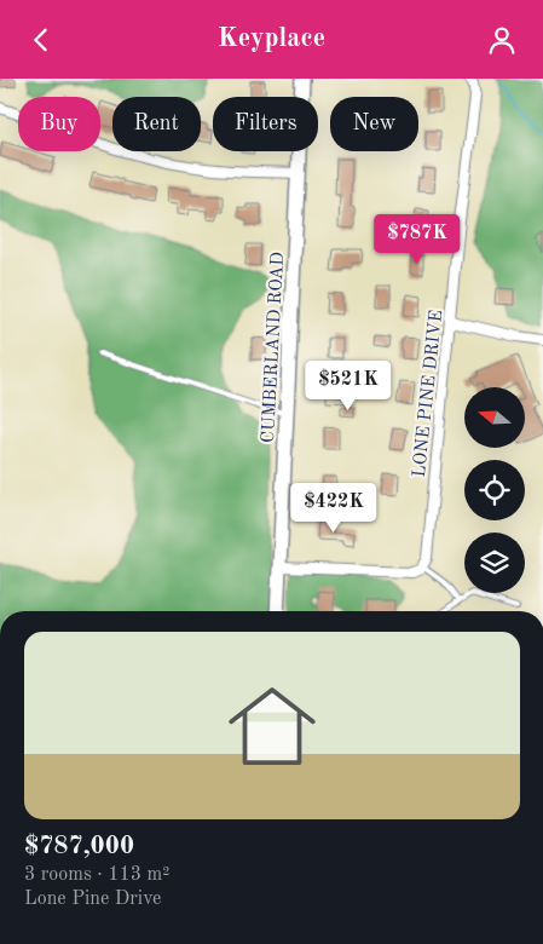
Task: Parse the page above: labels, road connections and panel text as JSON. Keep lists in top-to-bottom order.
{
  "streets": {
    "main road": ["CUMBERLAND ROAD"],
    "street": ["LONE PINE DRIVE"]
  },
  "north": "left",
  "page": {
    "header": "Keyplace",
    "chip": [
      "Buy",
      "Rent",
      "Filters",
      "New"
    ],
    "price": ["$787K", "$521K", "$422K"],
    "list": [
      {
        "name": "$787,000",
        "note": "3 rooms · 113 m² · Lone Pine Drive"
      }
    ]
  }
}
